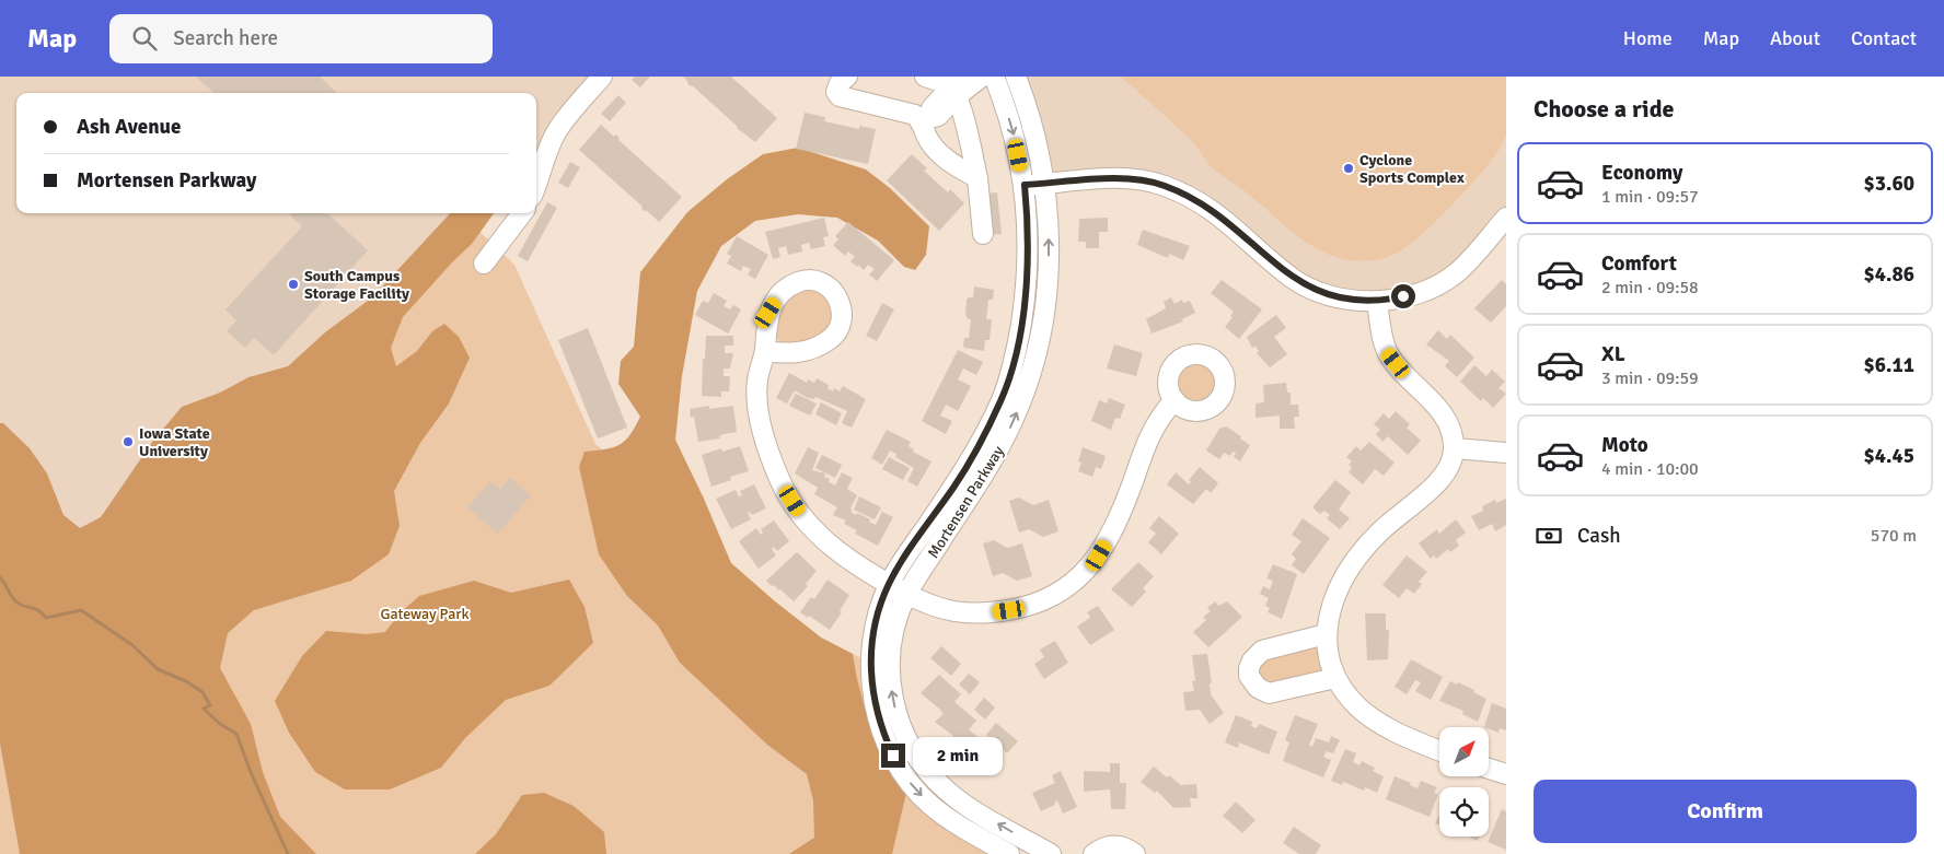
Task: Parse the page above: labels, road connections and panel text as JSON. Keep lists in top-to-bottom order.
{
  "streets": {
    "street": ["Mortensen Parkway"]
  },
  "parks": ["Gateway Park"],
  "places": ["Cyclone Sports Complex", "South Campus Storage Facility", "Iowa State University"],
  "north": "top right",
  "page": {
    "header": "Map",
    "search": "Search here",
    "nav": [
      "Home",
      "Map",
      "About",
      "Contact"
    ],
    "heading": "Choose a ride",
    "banner": ["Ash Avenue", "Mortensen Parkway"],
    "list": [
      {
        "name": "Economy",
        "note": "1 min · 09:57",
        "value": "$3.60"
      },
      {
        "name": "Comfort",
        "note": "2 min · 09:58",
        "value": "$4.86"
      },
      {
        "name": "XL",
        "note": "3 min · 09:59",
        "value": "$6.11"
      },
      {
        "name": "Moto",
        "note": "4 min · 10:00",
        "value": "$4.45"
      }
    ],
    "pay": ["Cash", "570 m"],
    "bubble": "2 min",
    "buttons": "Confirm"
  }
}
